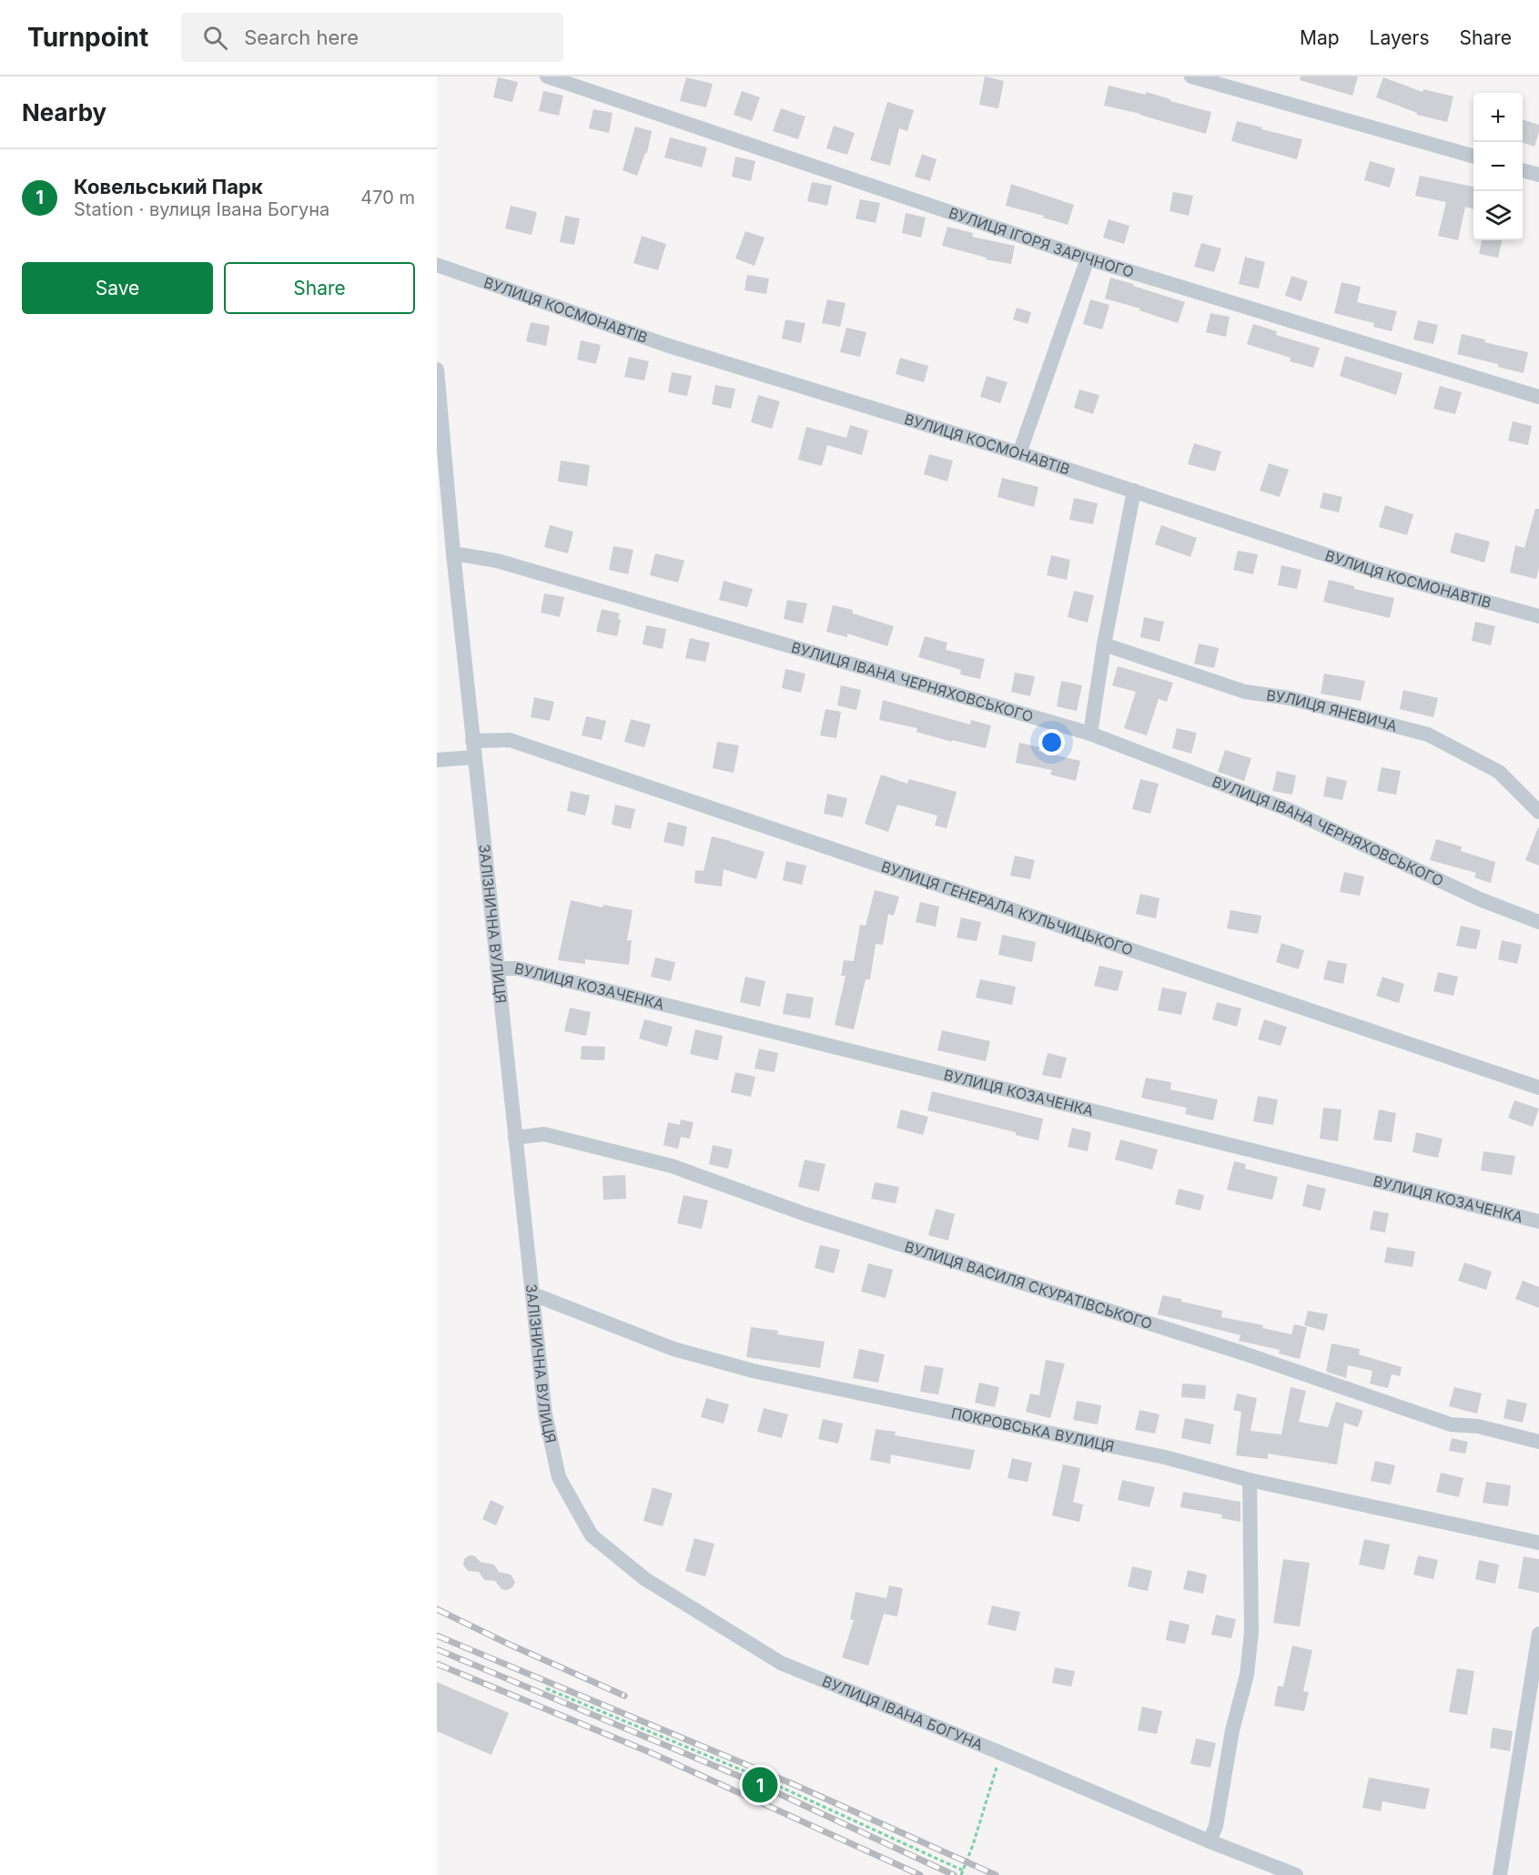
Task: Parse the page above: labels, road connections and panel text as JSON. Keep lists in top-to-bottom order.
{
  "streets": {
    "street": [
      "ВУЛИЦЯ ІГОРЯ ЗАРІЧНОГО",
      "ВУЛИЦЯ КОСМОНАВТІВ",
      "ВУЛИЦЯ ІВАНА ЧЕРНЯХОВСЬКОГО",
      "ВУЛИЦЯ ЯНЕВИЧА",
      "ВУЛИЦЯ ГЕНЕРАЛА КУЛЬЧИЦЬКОГО",
      "ЗАЛІЗНИЧНА ВУЛИЦЯ",
      "ВУЛИЦЯ КОЗАЧЕНКА",
      "ВУЛИЦЯ ВАСИЛЯ СКУРАТІВСЬКОГО",
      "ПОКРОВСЬКА ВУЛИЦЯ",
      "ВУЛИЦЯ ІВАНА БОГУНА"
    ]
  },
  "crossings": [
    ["ВУЛИЦЯ ІВАНА ЧЕРНЯХОВСЬКОГО", "ЗАЛІЗНИЧНА ВУЛИЦЯ"],
    ["ВУЛИЦЯ ГЕНЕРАЛА КУЛЬЧИЦЬКОГО", "ЗАЛІЗНИЧНА ВУЛИЦЯ"],
    ["ЗАЛІЗНИЧНА ВУЛИЦЯ", "ВУЛИЦЯ КОЗАЧЕНКА"],
    ["ЗАЛІЗНИЧНА ВУЛИЦЯ", "ВУЛИЦЯ ВАСИЛЯ СКУРАТІВСЬКОГО"],
    ["ЗАЛІЗНИЧНА ВУЛИЦЯ", "ПОКРОВСЬКА ВУЛИЦЯ"],
    ["ЗАЛІЗНИЧНА ВУЛИЦЯ", "ВУЛИЦЯ ІВАНА БОГУНА"]
  ],
  "page": {
    "header": "Turnpoint",
    "search": "Search here",
    "nav": ["Map", "Layers", "Share"],
    "heading": "Nearby",
    "map_buttons": ["+", "−"],
    "list": [
      {
        "mark": "1",
        "name": "Ковельський Парк",
        "note": "Station · вулиця Івана Богуна",
        "value": "470 m"
      }
    ],
    "buttons": ["Save", "Share"],
    "pins": "1"
  }
}
